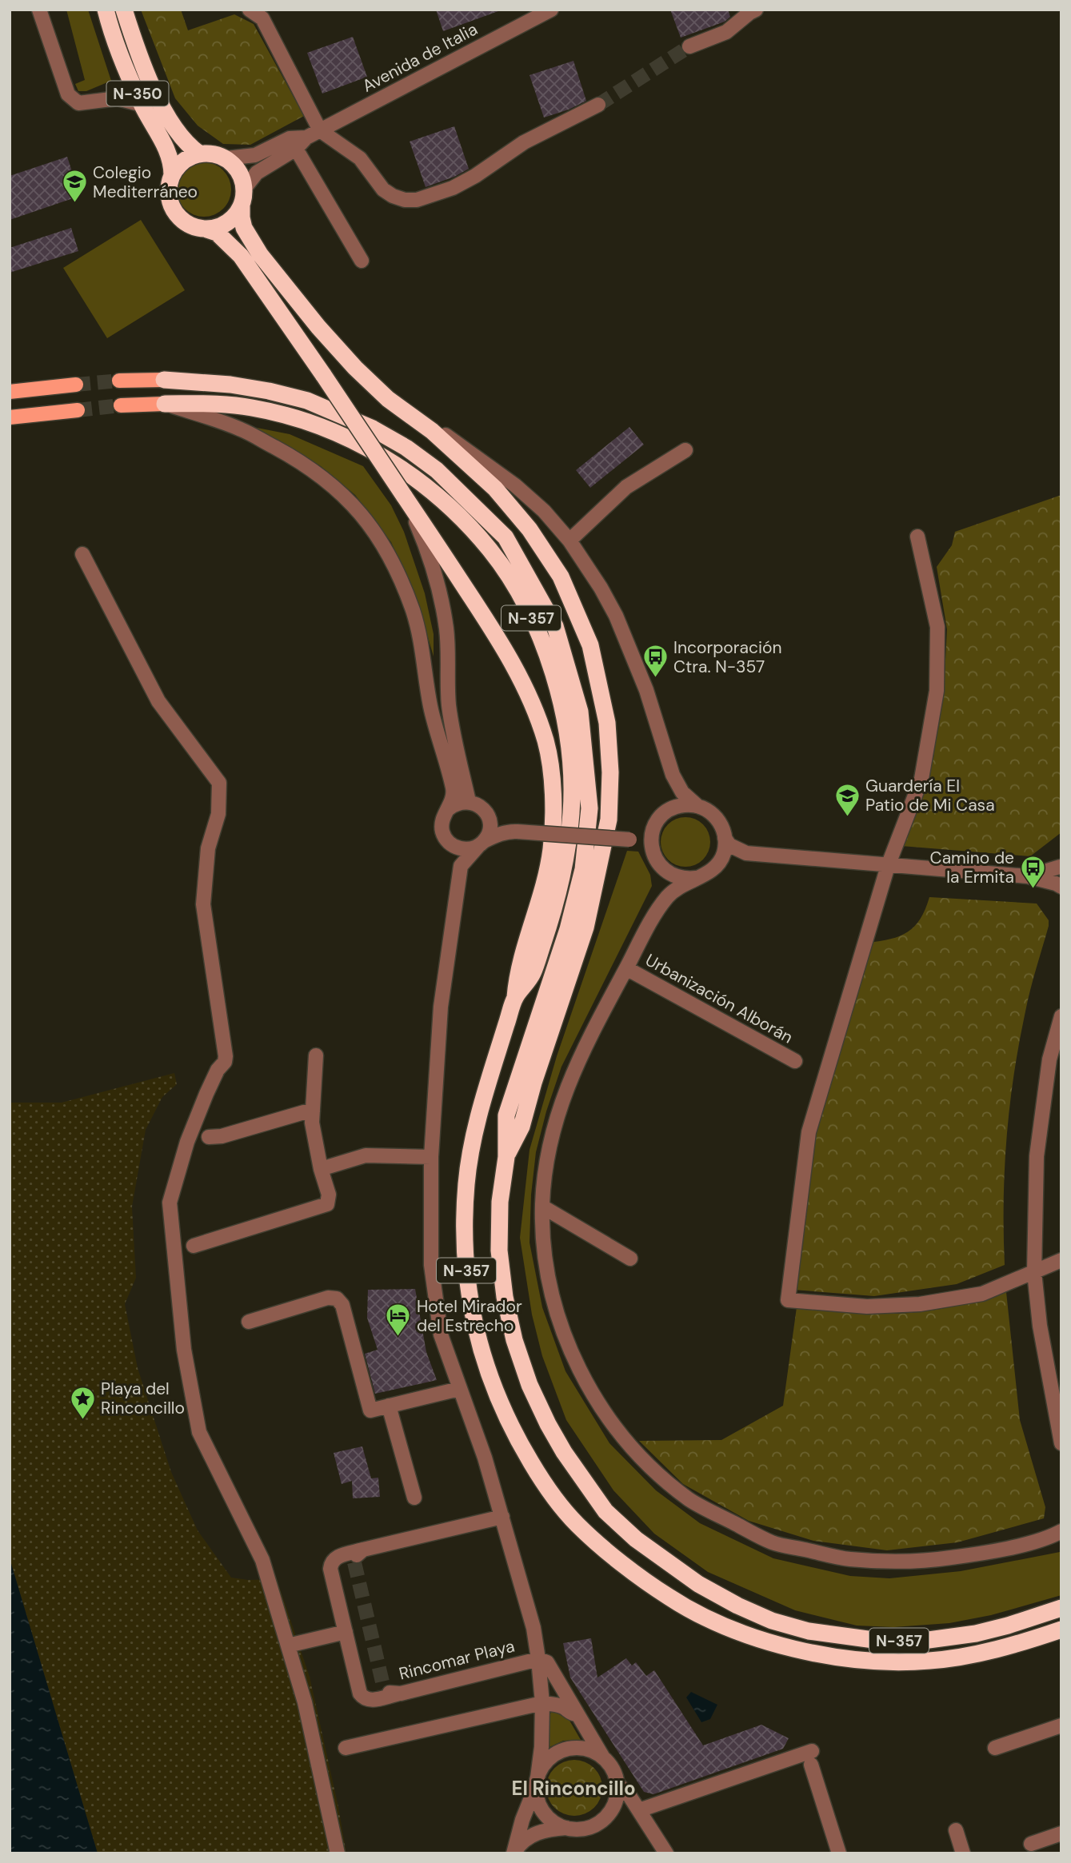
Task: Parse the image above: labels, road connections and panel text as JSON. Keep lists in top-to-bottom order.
{
  "streets": {
    "highway": ["N-350", "N-357"],
    "street": ["Avenida de Italia", "Urbanización Alborán", "Rincomar Playa"]
  },
  "crossings": [
    ["Avenida de Italia", "N-350"]
  ],
  "districts": ["El Rinconcillo"],
  "places": {
    "school or university": ["Colegio Mediterráneo", "Guardería El Patio de Mi Casa"],
    "bus stop": ["Incorporación Ctra. N-357", "Camino de la Ermita"],
    "hotel": ["Hotel Mirador del Estrecho"],
    "place": ["Playa del Rinconcillo"]
  }
}
